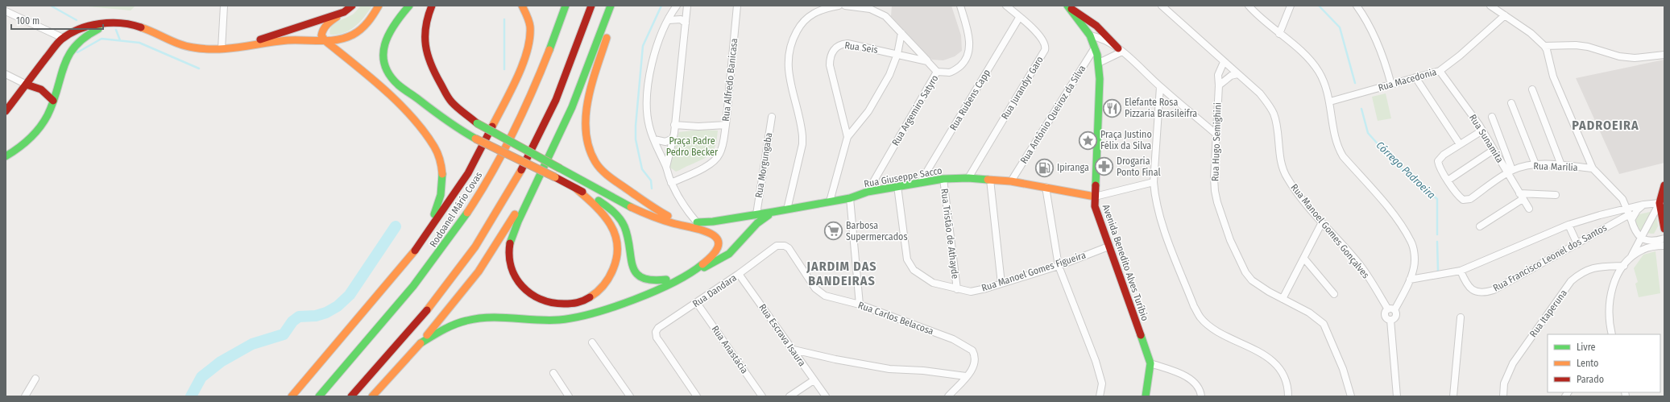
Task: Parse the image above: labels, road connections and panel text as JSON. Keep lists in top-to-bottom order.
{
  "streets": {
    "main road": ["Rua Giuseppe Sacco", "Rodoanel Mário Covas", "Avenida Benedito Alves Turíbio"],
    "street": [
      "Rua Seis",
      "Rua Alfredo Banicasa",
      "Rua Macedonia",
      "Rua Jurandyr Garo",
      "Rua Rubens Capp",
      "Rua Argemiro Satyro",
      "Rua Antônio Queiroz da Silva",
      "Rua Sunamita",
      "Rua Hugo Semighini",
      "Rua Morgungaba",
      "Rua Marilia",
      "Rua Manoel Gomes Gonçalves",
      "Rua Tristão de Athayde",
      "Rua Francisco Leonel dos Santos",
      "Rua Manoel Gomes Figueira",
      "Rua Dandara",
      "Rua Itaperuna",
      "Rua Carlos Belacosa",
      "Rua Escrava Isaura",
      "Rua Anastácia"
    ]
  },
  "crossings": [
    ["Rua Macedonia", "Rua Sunamita"],
    ["Rua Jurandyr Garo", "Rua Rubens Capp"],
    ["Rua Jurandyr Garo", "Rua Giuseppe Sacco"],
    ["Rua Rubens Capp", "Rua Giuseppe Sacco"],
    ["Rua Argemiro Satyro", "Rua Giuseppe Sacco"],
    ["Rua Antônio Queiroz da Silva", "Rua Giuseppe Sacco"],
    ["Rua Antônio Queiroz da Silva", "Avenida Benedito Alves Turíbio"],
    ["Rua Sunamita", "Rua Marilia"],
    ["Rua Hugo Semighini", "Rua Manoel Gomes Gonçalves"],
    ["Rua Morgungaba", "Rua Giuseppe Sacco"],
    ["Rua Giuseppe Sacco", "Rua Tristão de Athayde"],
    ["Rua Giuseppe Sacco", "Avenida Benedito Alves Turíbio"],
    ["Rua Giuseppe Sacco", "Rua Manoel Gomes Figueira"],
    ["Rua Tristão de Athayde", "Rua Manoel Gomes Figueira"],
    ["Avenida Benedito Alves Turíbio", "Rua Manoel Gomes Figueira"],
    ["Rua Dandara", "Rua Carlos Belacosa"],
    ["Rua Dandara", "Rua Escrava Isaura"],
    ["Rua Dandara", "Rua Anastácia"]
  ],
  "districts": ["PADROEIRA", "JARDIM DAS BANDEIRAS"],
  "water": ["Córrego Padroeira"],
  "parks": ["Praça Padre Pedro Becker"],
  "places": {
    "restaurant": ["Elefante Rosa Pizzaria Brasileifra"],
    "place": ["Praça Justino Félix da Silva"],
    "pharmacy": ["Drogaria Ponto Final"],
    "fuel station": ["Ipiranga"],
    "supermarket": ["Barbosa Supermercados"]
  },
  "legend": ["Livre", "Lento", "Parado"],
  "scale_bar": "100 m"
}
